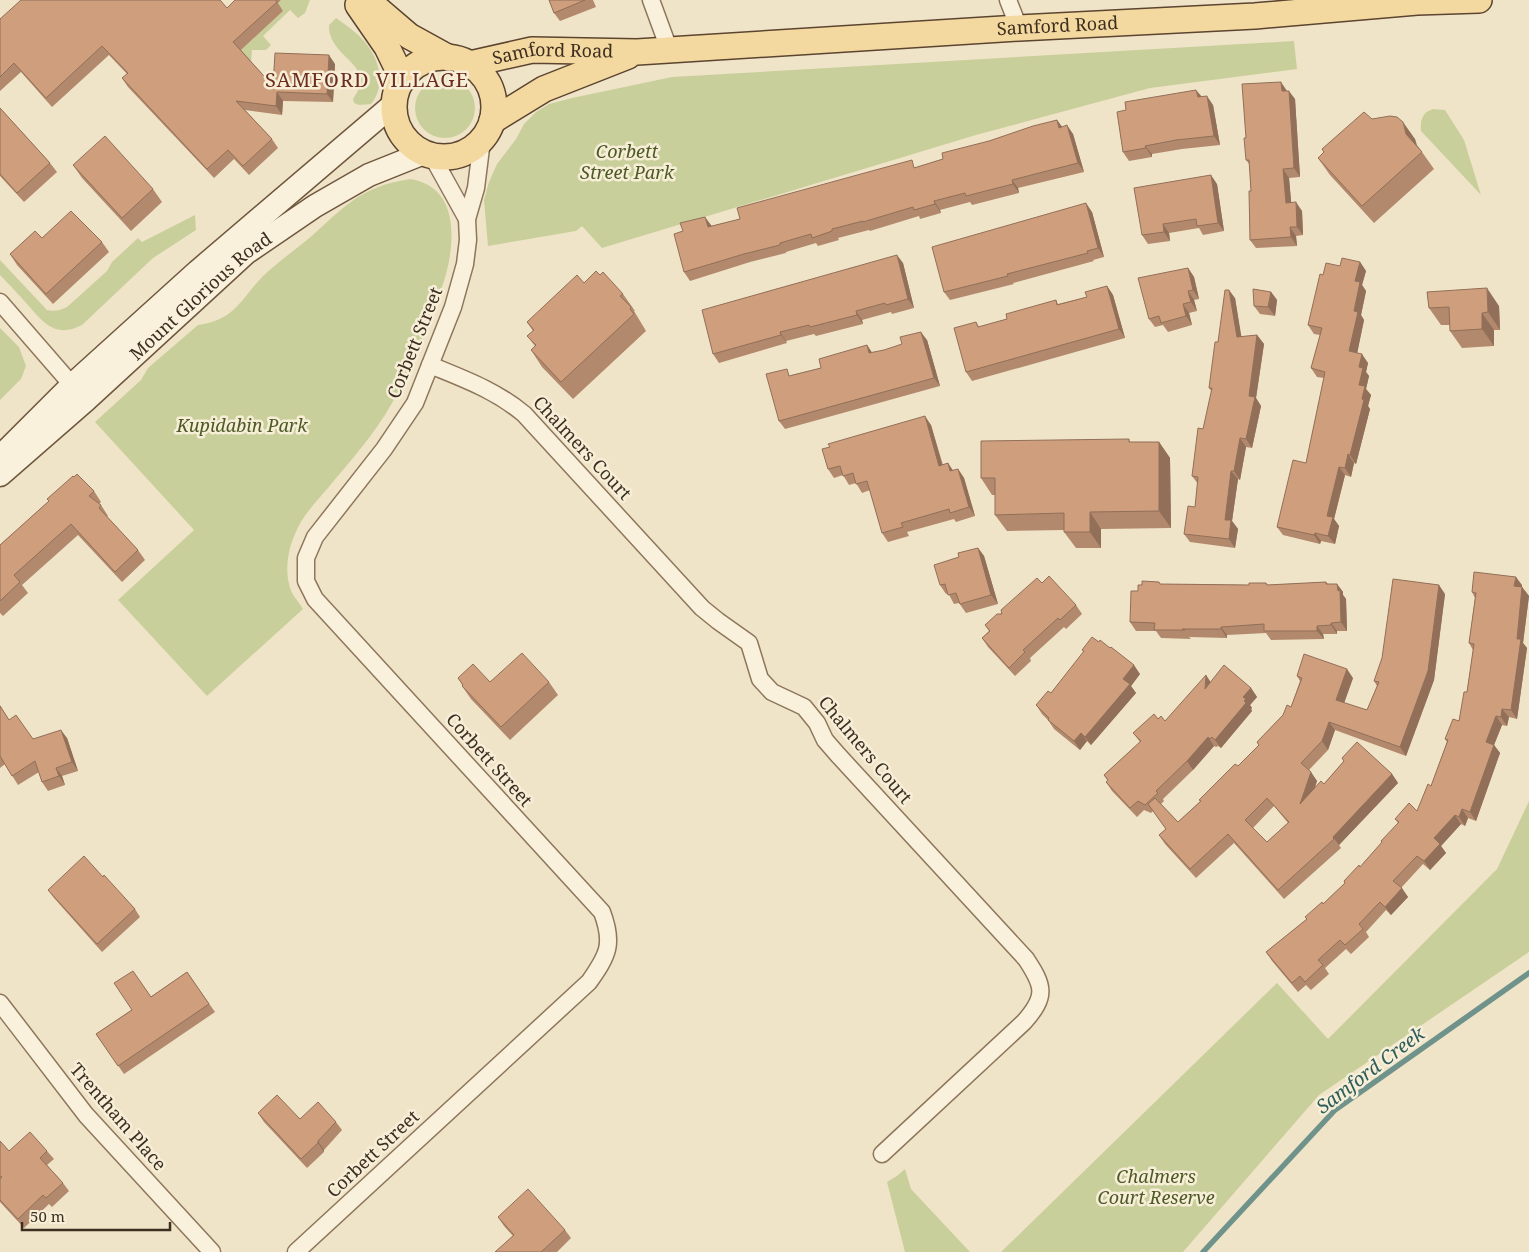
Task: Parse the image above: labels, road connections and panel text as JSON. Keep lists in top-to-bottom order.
{
  "streets": {
    "main road": ["Samford Road", "Mount Glorious Road"],
    "street": ["Corbett Street", "Chalmers Court", "Trentham Place"]
  },
  "crossings": [
    ["Samford Road", "Mount Glorious Road"],
    ["Samford Road", "Corbett Street"],
    ["Mount Glorious Road", "Corbett Street"],
    ["Corbett Street", "Chalmers Court"]
  ],
  "districts": ["SAMFORD VILLAGE"],
  "water": ["Samford Creek"],
  "parks": ["Corbett Street Park", "Kupidabin Park", "Chalmers Court Reserve"],
  "scale_bar": "50 m"
}
